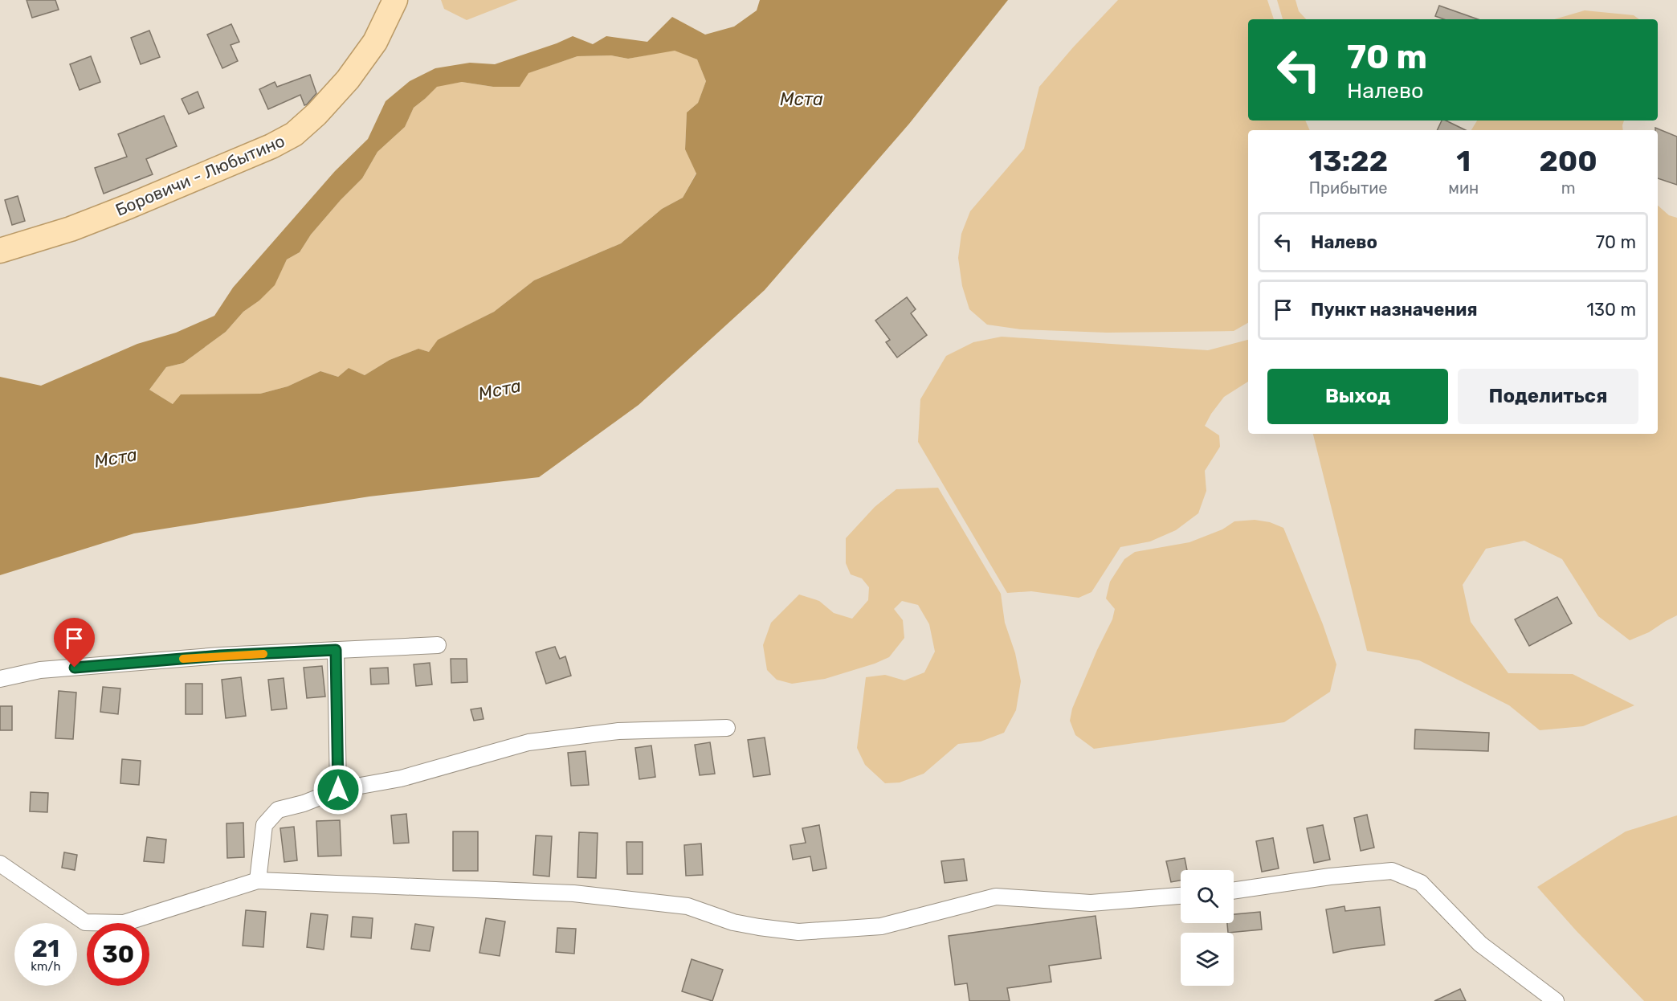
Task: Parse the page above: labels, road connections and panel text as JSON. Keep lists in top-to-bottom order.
{
  "streets": {
    "main road": ["Боровичи - Любытино"]
  },
  "water": ["Мста"],
  "page": {
    "turn": ["70 m", "Налево"],
    "eta": [
      "13:22",
      "Прибытие",
      "1",
      "мин",
      "200",
      "m"
    ],
    "list": [
      {
        "name": "Налево",
        "value": "70 m"
      },
      {
        "name": "Пункт назначения",
        "value": "130 m"
      }
    ],
    "buttons": ["Выход", "Поделиться"],
    "speed": "21 km/h",
    "limit": "30"
  }
}
